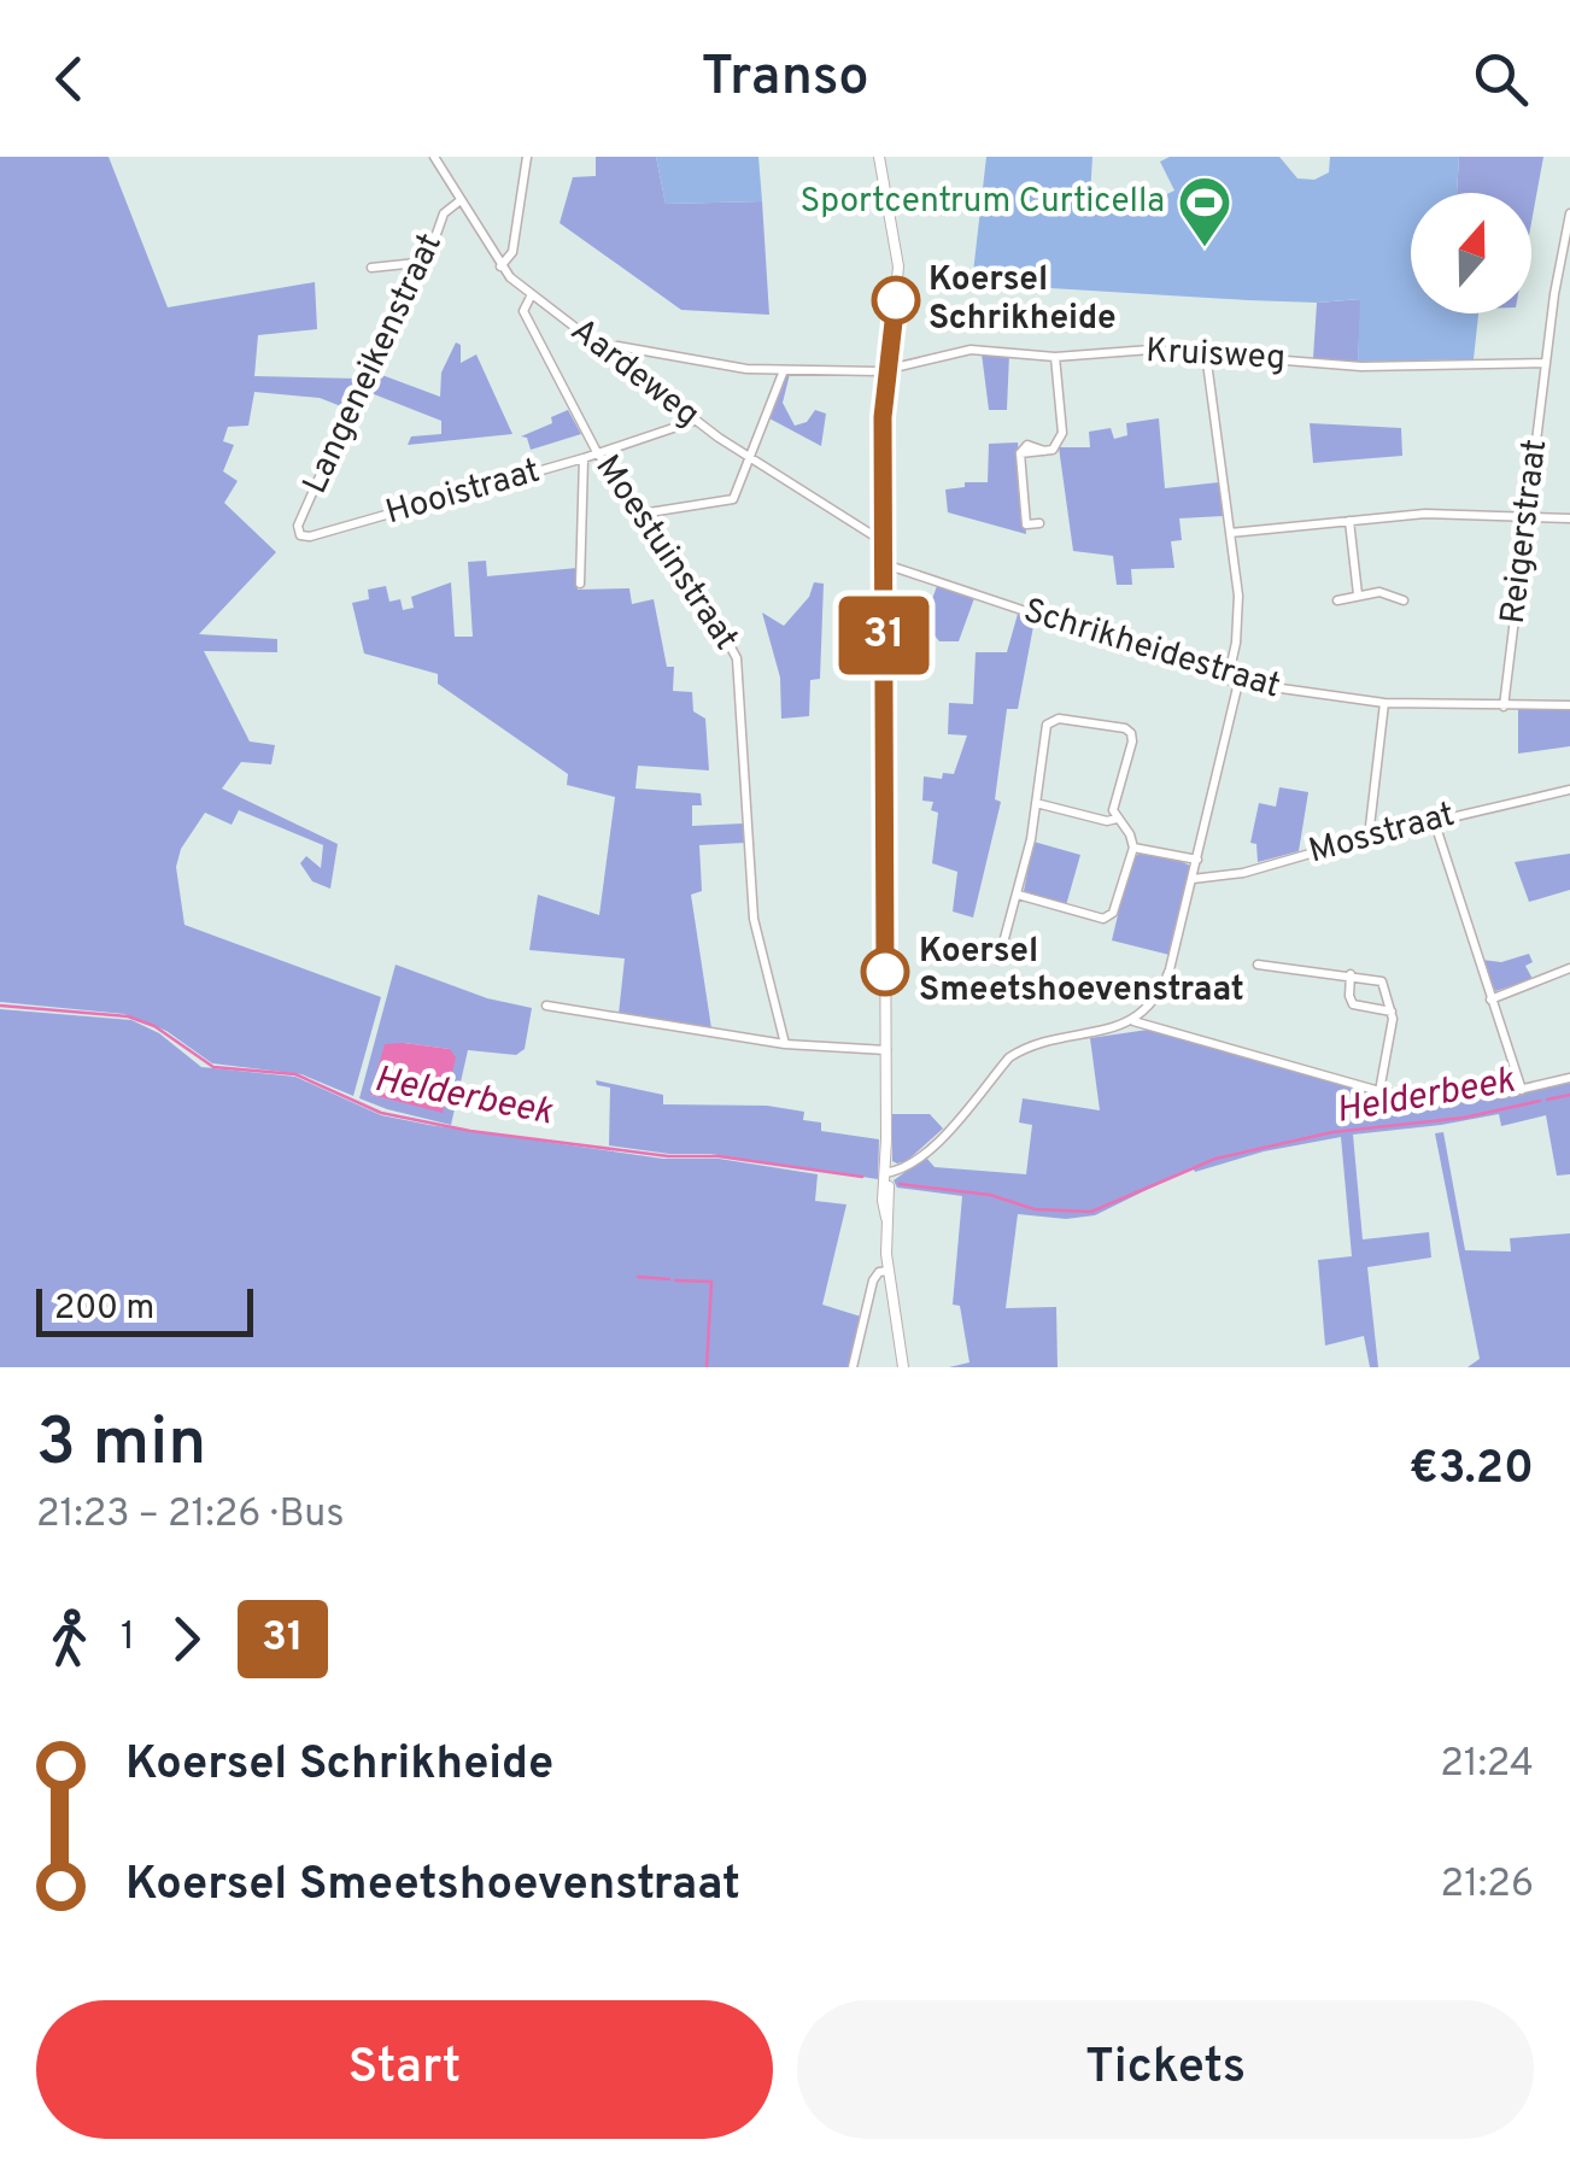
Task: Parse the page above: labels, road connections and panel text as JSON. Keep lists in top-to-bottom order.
{
  "streets": {
    "street": [
      "Kruisweg",
      "Langeneikenstraat",
      "Aardeweg",
      "Hooistraat",
      "Reigerstraat",
      "Moestuinstraat",
      "Schrikheidestraat",
      "Mosstraat"
    ]
  },
  "crossings": [
    ["Kruisweg", "Aardeweg"],
    ["Kruisweg", "Reigerstraat"],
    ["Langeneikenstraat", "Aardeweg"],
    ["Langeneikenstraat", "Hooistraat"],
    ["Aardeweg", "Hooistraat"],
    ["Aardeweg", "Moestuinstraat"],
    ["Hooistraat", "Moestuinstraat"],
    ["Reigerstraat", "Schrikheidestraat"]
  ],
  "water": ["Helderbeek"],
  "places": {
    "sports": ["Sportcentrum Curticella"],
    "other": ["Koersel Schrikheide", "Koersel Smeetshoevenstraat"]
  },
  "lines": ["bus line 31"],
  "scale_bar": "200 m",
  "north": "top",
  "page": {
    "header": "Transo",
    "on_map": "31",
    "scale": "200 m",
    "heading": ["3 min", "21:23 – 21:26 · Bus", "€3.20"],
    "legs": ["1", "31"],
    "list": [
      {
        "name": "Koersel Schrikheide",
        "value": "21:24"
      },
      {
        "name": "Koersel Smeetshoevenstraat",
        "value": "21:26"
      }
    ],
    "buttons": ["Start", "Tickets"]
  }
}
